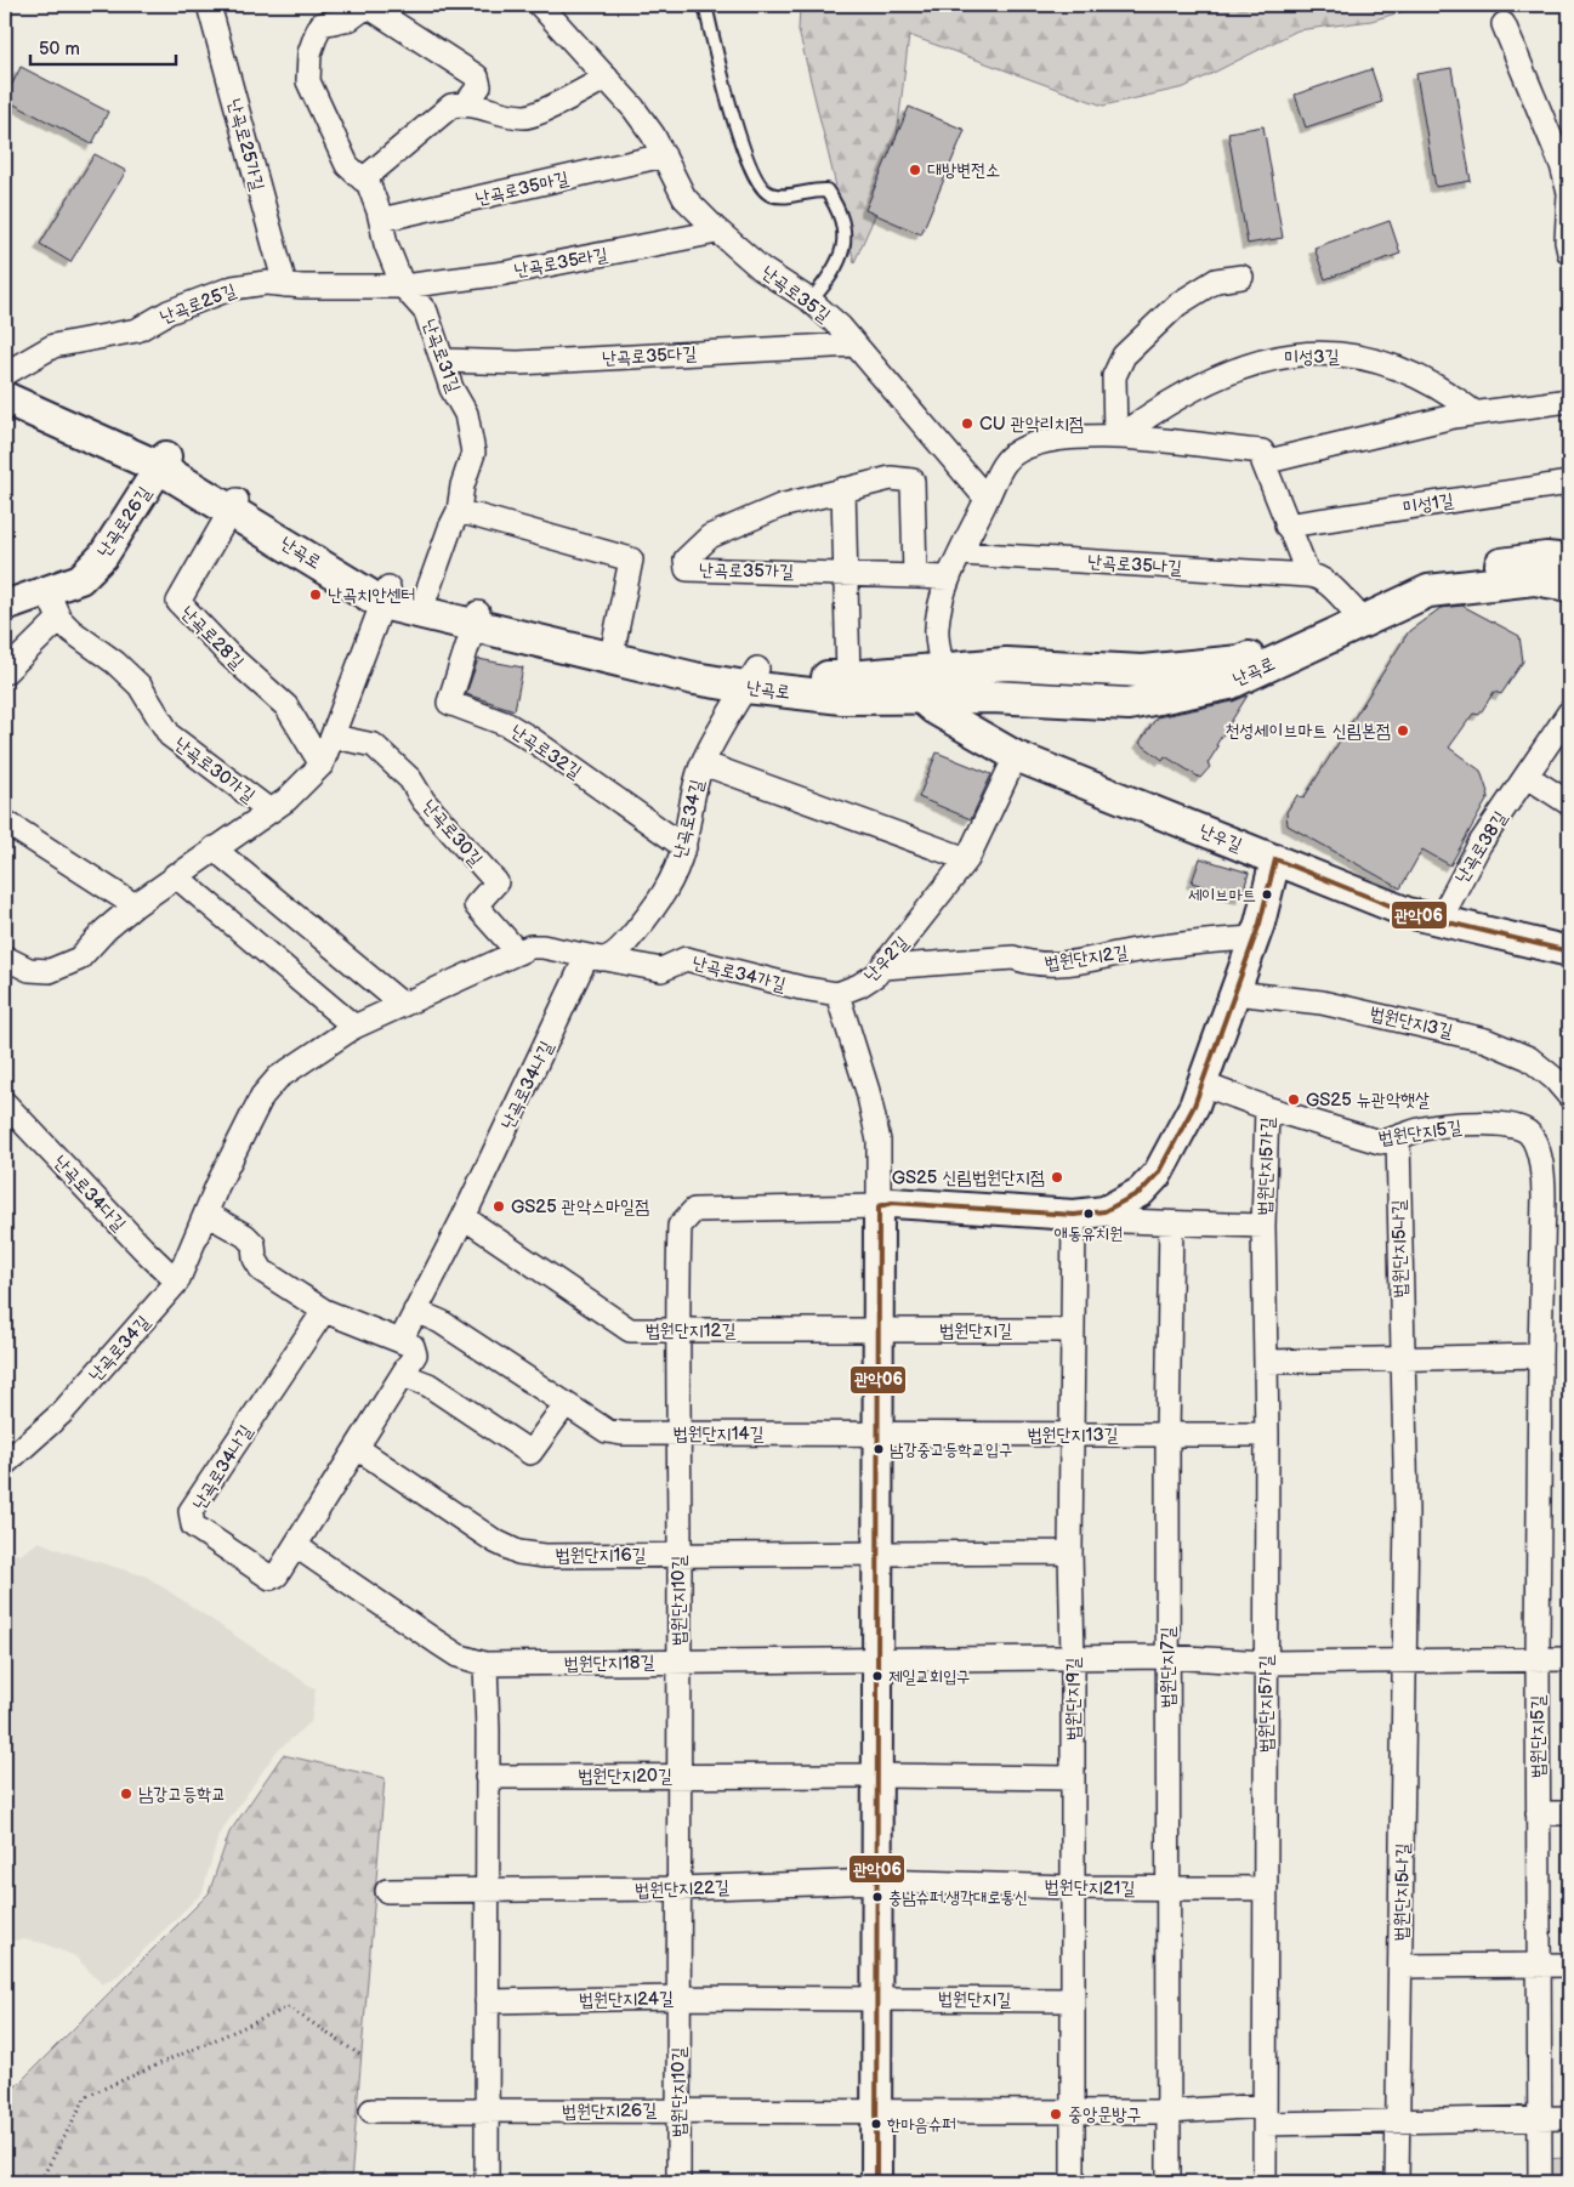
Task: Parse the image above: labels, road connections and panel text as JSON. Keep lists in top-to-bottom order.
{
  "streets": {
    "main road": ["난곡로"],
    "street": [
      "난곡로25가길",
      "난곡로35마길",
      "난곡로35라길",
      "난곡로35길",
      "난곡로25길",
      "난곡로31길",
      "난곡로35다길",
      "미성3길",
      "미성1길",
      "난곡로26길",
      "난곡로35나길",
      "난곡로35가길",
      "난곡로28길",
      "난곡로32길",
      "난곡로30가길",
      "난곡로34길",
      "난곡로30길",
      "난우길",
      "난곡로38길",
      "법원단지2길",
      "난우2길",
      "난곡로34가길",
      "법원단지3길",
      "난곡로34나길",
      "법원단지5길",
      "법원단지5가길",
      "난곡로34다길",
      "법원단지5나길",
      "법원단지12길",
      "법원단지길",
      "법원단지14길",
      "법원단지13길",
      "법원단지16길",
      "법원단지10길",
      "법원단지18길",
      "법원단지7길",
      "법원단지9길",
      "법원단지20길",
      "법원단지21길",
      "법원단지22길",
      "법원단지24길",
      "법원단지26길"
    ]
  },
  "crossings": [
    ["난곡로25가길", "난곡로25길"],
    ["난곡로35마길", "난곡로35길"],
    ["난곡로35마길", "난곡로31길"],
    ["난곡로35라길", "난곡로35길"],
    ["난곡로35라길", "난곡로25길"],
    ["난곡로35라길", "난곡로31길"],
    ["난곡로35길", "난곡로35다길"],
    ["난곡로35길", "미성3길"],
    ["난곡로25길", "난곡로31길"],
    ["난곡로31길", "난곡로35다길"],
    ["난곡로31길", "난곡로"],
    ["난곡로26길", "난곡로"],
    ["난곡로26길", "난곡로30가길"],
    ["난곡로", "난곡로28길"],
    ["난곡로", "난곡로32길"],
    ["난곡로", "난곡로34길"],
    ["난곡로", "난우길"],
    ["난곡로32길", "난곡로34길"],
    ["난곡로34길", "난곡로30길"],
    ["난곡로34길", "난곡로34가길"],
    ["난곡로34길", "난곡로34나길"],
    ["난곡로34길", "난곡로34다길"],
    ["난우길", "난곡로38길"],
    ["난우길", "난우2길"],
    ["법원단지2길", "난우2길"],
    ["난우2길", "난곡로34가길"],
    ["난곡로34가길", "난곡로34나길"],
    ["난곡로34나길", "법원단지12길"],
    ["난곡로34나길", "법원단지14길"],
    ["난곡로34나길", "법원단지16길"],
    ["난곡로34나길", "법원단지18길"],
    ["법원단지5길", "법원단지5가길"],
    ["법원단지5길", "법원단지5나길"],
    ["법원단지5가길", "법원단지13길"],
    ["법원단지5가길", "법원단지18길"],
    ["법원단지5가길", "법원단지7길"],
    ["법원단지5가길", "법원단지21길"],
    ["법원단지5가길", "법원단지26길"],
    ["법원단지12길", "법원단지길"],
    ["법원단지12길", "법원단지10길"],
    ["법원단지길", "법원단지9길"],
    ["법원단지길", "법원단지24길"],
    ["법원단지14길", "법원단지13길"],
    ["법원단지14길", "법원단지10길"],
    ["법원단지13길", "법원단지7길"],
    ["법원단지13길", "법원단지9길"],
    ["법원단지16길", "법원단지10길"],
    ["법원단지10길", "법원단지18길"],
    ["법원단지10길", "법원단지20길"],
    ["법원단지10길", "법원단지22길"],
    ["법원단지10길", "법원단지24길"],
    ["법원단지10길", "법원단지26길"],
    ["법원단지18길", "법원단지7길"],
    ["법원단지18길", "법원단지9길"],
    ["법원단지7길", "법원단지21길"],
    ["법원단지7길", "법원단지26길"],
    ["법원단지9길", "법원단지21길"],
    ["법원단지9길", "법원단지26길"],
    ["법원단지21길", "법원단지22길"]
  ],
  "places": [
    "대방변전소",
    "CU 관악리치점",
    "난곡치안센터",
    "천성세이브마트 신림본점",
    "세이브마트",
    "GS25 뉴관악햇살",
    "GS25 신림법원단지점",
    "GS25 관악스마일점",
    "애동유치원",
    "남강중고등학교입구",
    "제일교회입구",
    "남강고등학교",
    "충남슈퍼.생각대로통신",
    "중앙문방구",
    "한마음슈퍼"
  ],
  "lines": ["transit line 관악06"],
  "scale_bar": "50 m"
}
